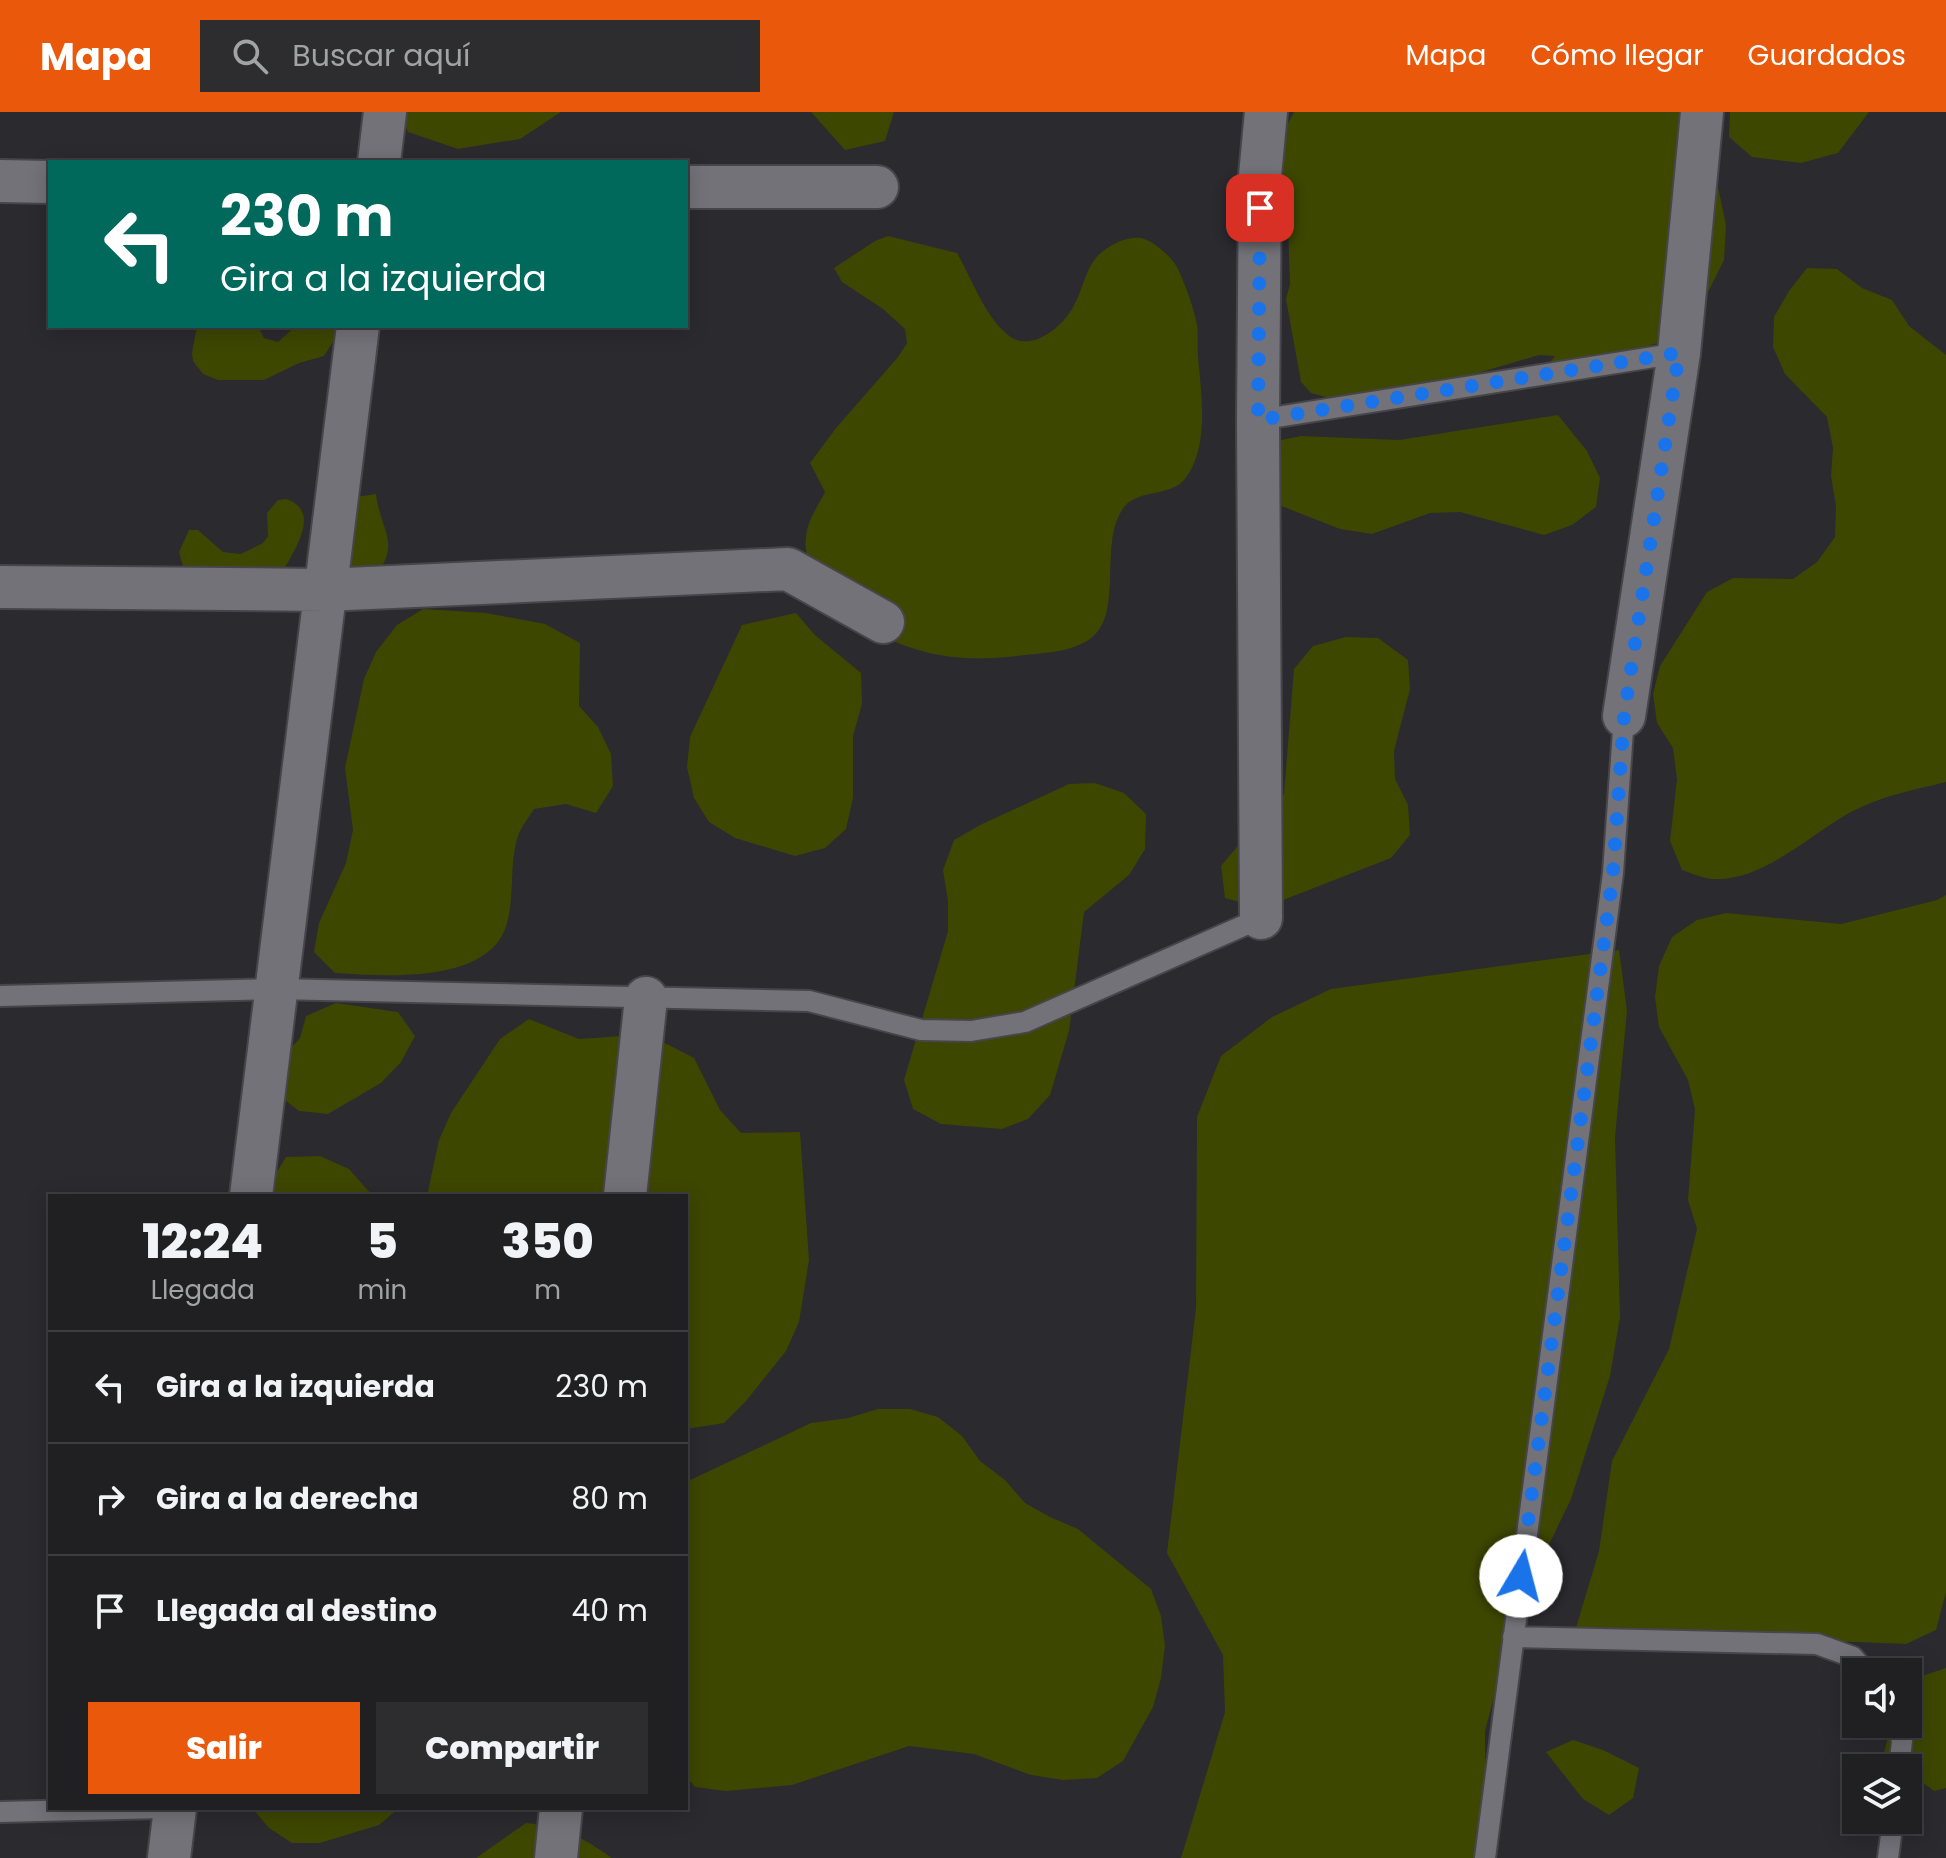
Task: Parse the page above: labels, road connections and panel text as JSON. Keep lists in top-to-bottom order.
{
  "page": {
    "header": "Mapa",
    "search": "Buscar aquí",
    "nav": ["Mapa", "Cómo llegar", "Guardados"],
    "turn": ["230 m", "Gira a la izquierda"],
    "eta": [
      "12:24",
      "Llegada",
      "5",
      "min",
      "350",
      "m"
    ],
    "list": [
      {
        "name": "Gira a la izquierda",
        "value": "230 m"
      },
      {
        "name": "Gira a la derecha",
        "value": "80 m"
      },
      {
        "name": "Llegada al destino",
        "value": "40 m"
      }
    ],
    "buttons": ["Salir", "Compartir"]
  }
}
